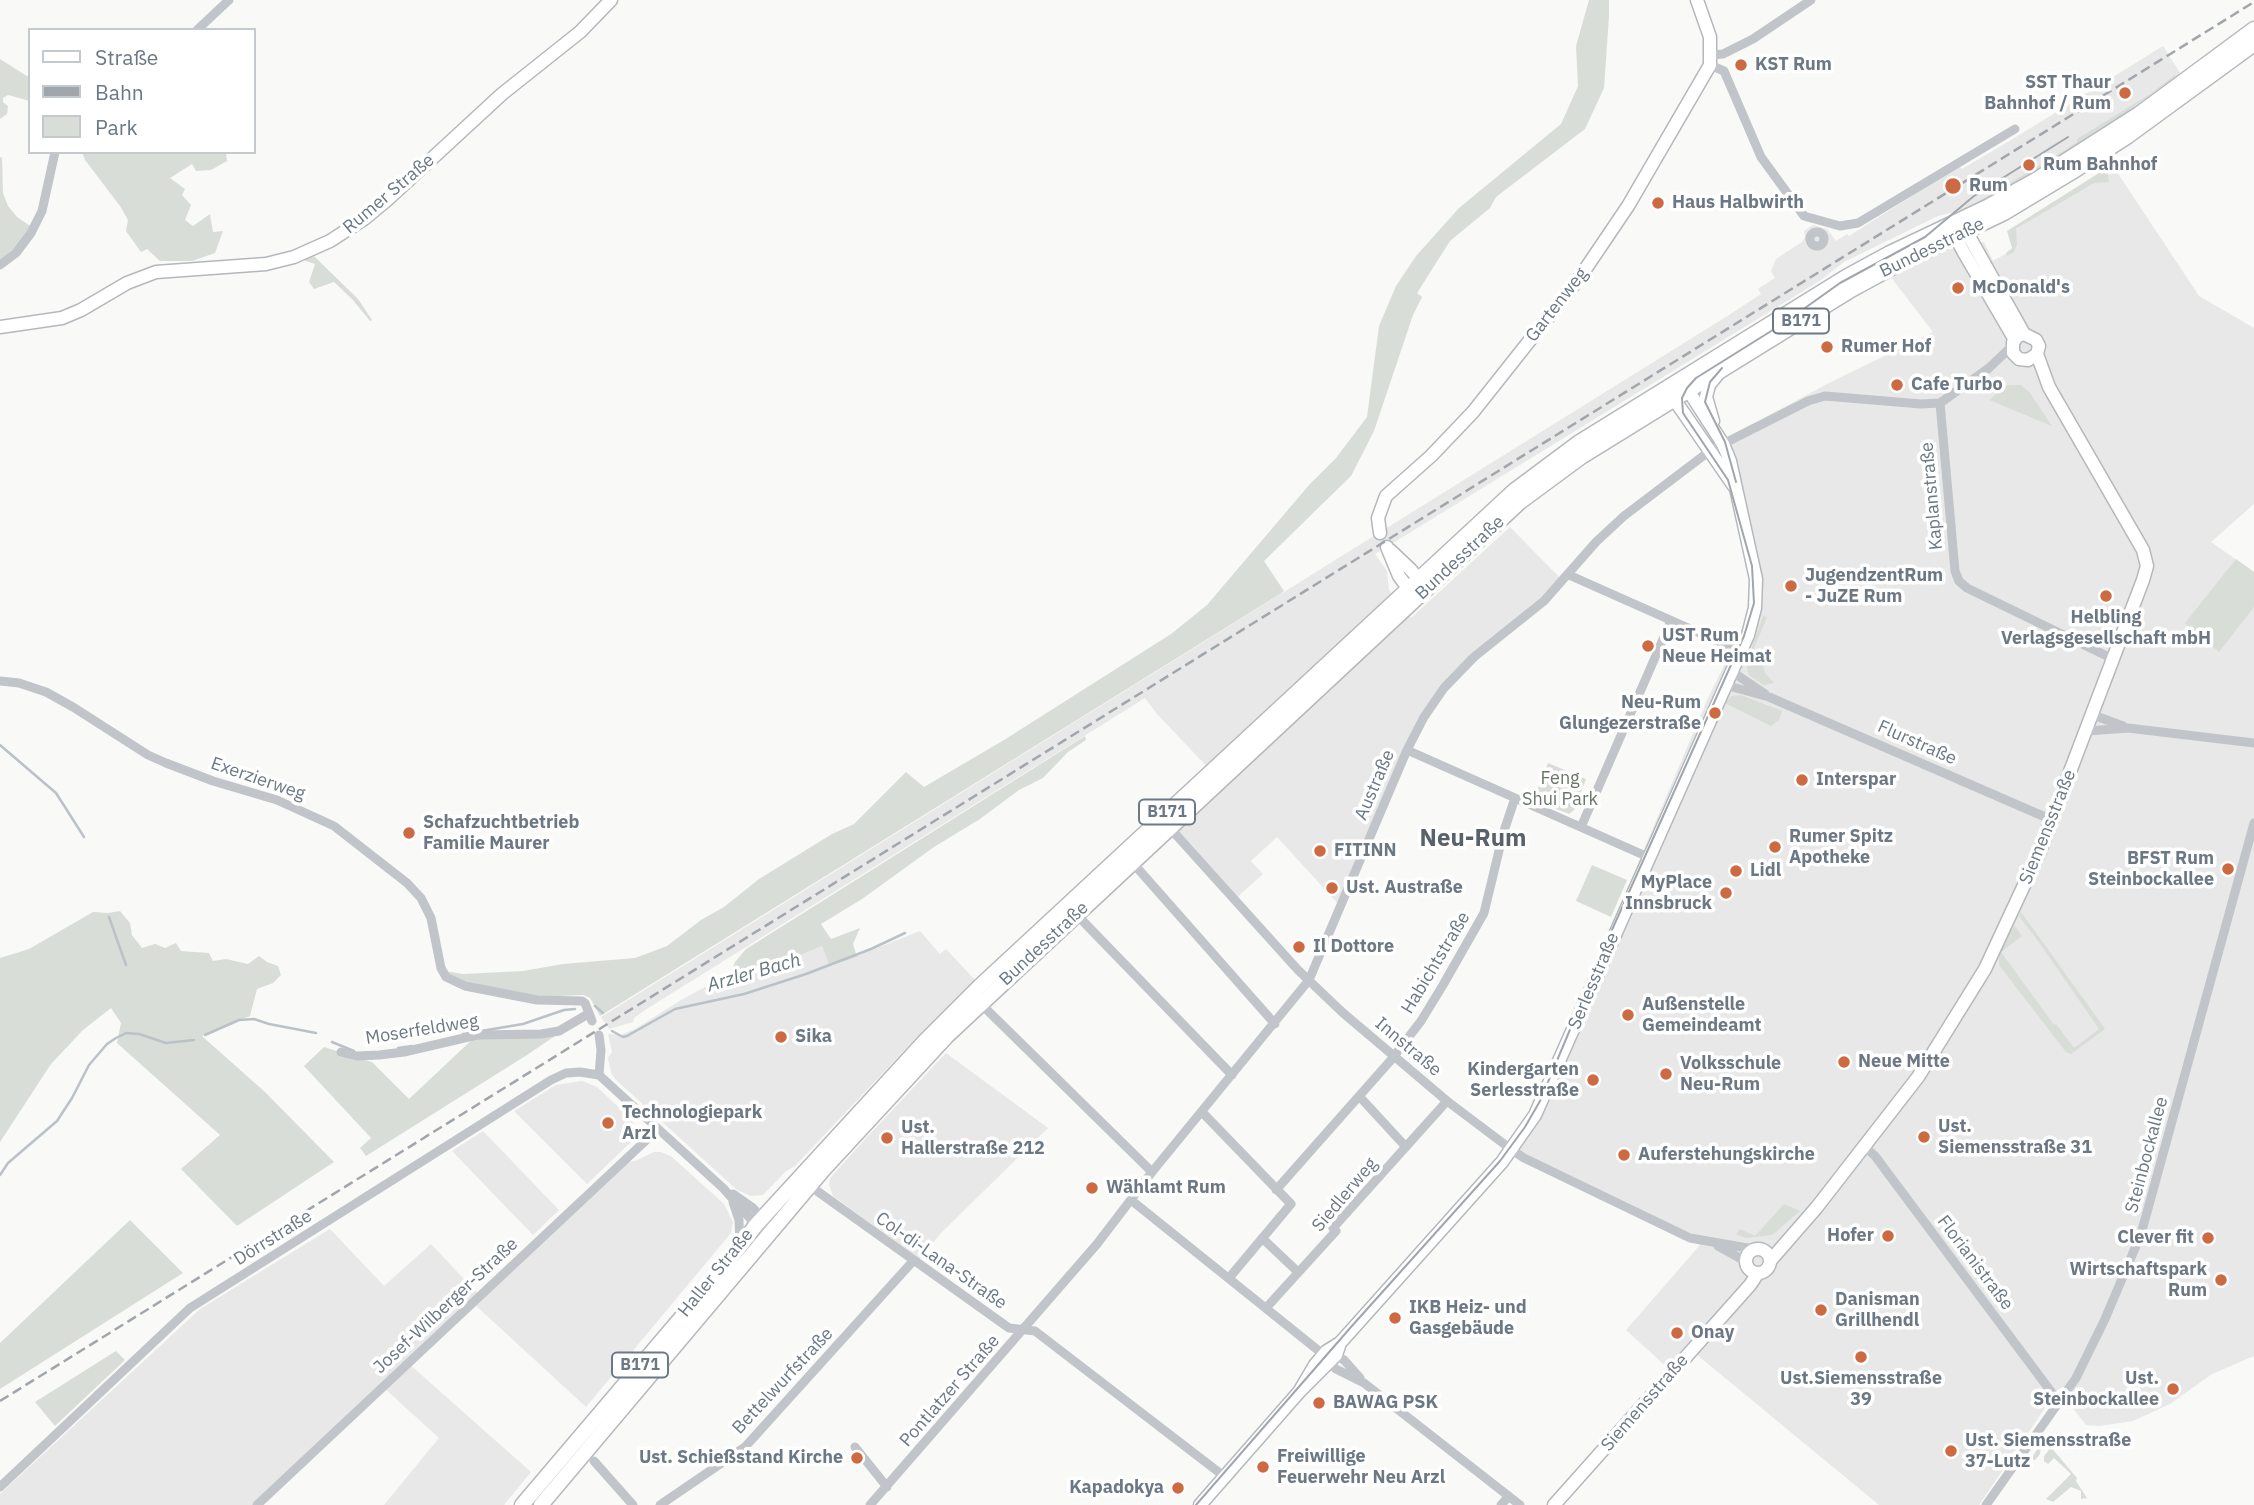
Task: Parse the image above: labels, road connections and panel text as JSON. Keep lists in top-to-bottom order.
{
  "streets": {
    "main road": ["Bundesstraße", "B171", "Haller Straße"],
    "street": [
      "Rumer Straße",
      "Gartenweg",
      "Kaplanstraße",
      "Flurstraße",
      "Exerzierweg",
      "Austraße",
      "Siemensstraße",
      "Habichtstraße",
      "Serlesstraße",
      "Moserfeldweg",
      "Innstraße",
      "Steinbockallee",
      "Siedlerweg",
      "Dörrstraße",
      "Col-di-Lana-Straße",
      "Florianistraße",
      "Josef-Wilberger-Straße",
      "Bettelwurfstraße",
      "Pontlatzer Straße"
    ]
  },
  "crossings": [
    ["Bundesstraße", "B171"],
    ["Bundesstraße", "Serlesstraße"],
    ["Bundesstraße", "Innstraße"],
    ["Bundesstraße", "Haller Straße"],
    ["Kaplanstraße", "Siemensstraße"],
    ["Flurstraße", "Siemensstraße"],
    ["Flurstraße", "Serlesstraße"],
    ["Exerzierweg", "Moserfeldweg"],
    ["Austraße", "Serlesstraße"],
    ["Austraße", "Innstraße"],
    ["Austraße", "Pontlatzer Straße"],
    ["Siemensstraße", "Innstraße"],
    ["Siemensstraße", "Florianistraße"],
    ["Habichtstraße", "Innstraße"],
    ["Serlesstraße", "Innstraße"],
    ["Serlesstraße", "Col-di-Lana-Straße"],
    ["Innstraße", "Siedlerweg"],
    ["Steinbockallee", "Florianistraße"],
    ["Col-di-Lana-Straße", "Haller Straße"],
    ["Col-di-Lana-Straße", "Bettelwurfstraße"],
    ["Col-di-Lana-Straße", "Pontlatzer Straße"]
  ],
  "districts": ["Neu-Rum"],
  "water": ["Arzler Bach"],
  "parks": ["Feng Shui Park"],
  "places": [
    "KST Rum",
    "SST Thaur Bahnhof / Rum",
    "Rum Bahnhof",
    "Rum",
    "Haus Halbwirth",
    "McDonald's",
    "Rumer Hof",
    "Cafe Turbo",
    "JugendzentRum - JuZE Rum",
    "Helbling Verlagsgesellschaft mbH",
    "UST Rum Neue Heimat",
    "Neu-Rum Glungezerstraße",
    "Interspar",
    "Schafzuchtbetrieb Familie Maurer",
    "Rumer Spitz Apotheke",
    "FITINN",
    "BFST Rum Steinbockallee",
    "Lidl",
    "Ust. Austraße",
    "MyPlace Innsbruck",
    "Il Dottore",
    "Außenstelle Gemeindeamt",
    "Sika",
    "Neue Mitte",
    "Volksschule Neu-Rum",
    "Kindergarten Serlesstraße",
    "Technologiepark Arzl",
    "Ust. Siemensstraße 31",
    "Ust. Hallerstraße 212",
    "Auferstehungskirche",
    "Wählamt Rum",
    "Hofer",
    "Clever fit",
    "Wirtschaftspark Rum",
    "Danisman Grillhendl",
    "IKB Heiz- und Gasgebäude",
    "Onay",
    "Ust.Siemensstraße 39",
    "Ust. Steinbockallee",
    "BAWAG PSK",
    "Ust. Siemensstraße 37-Lutz",
    "Ust. Schießstand Kirche",
    "Freiwillige Feuerwehr Neu Arzl",
    "Kapadokya"
  ],
  "legend": ["Straße", "Bahn", "Park"]
}
